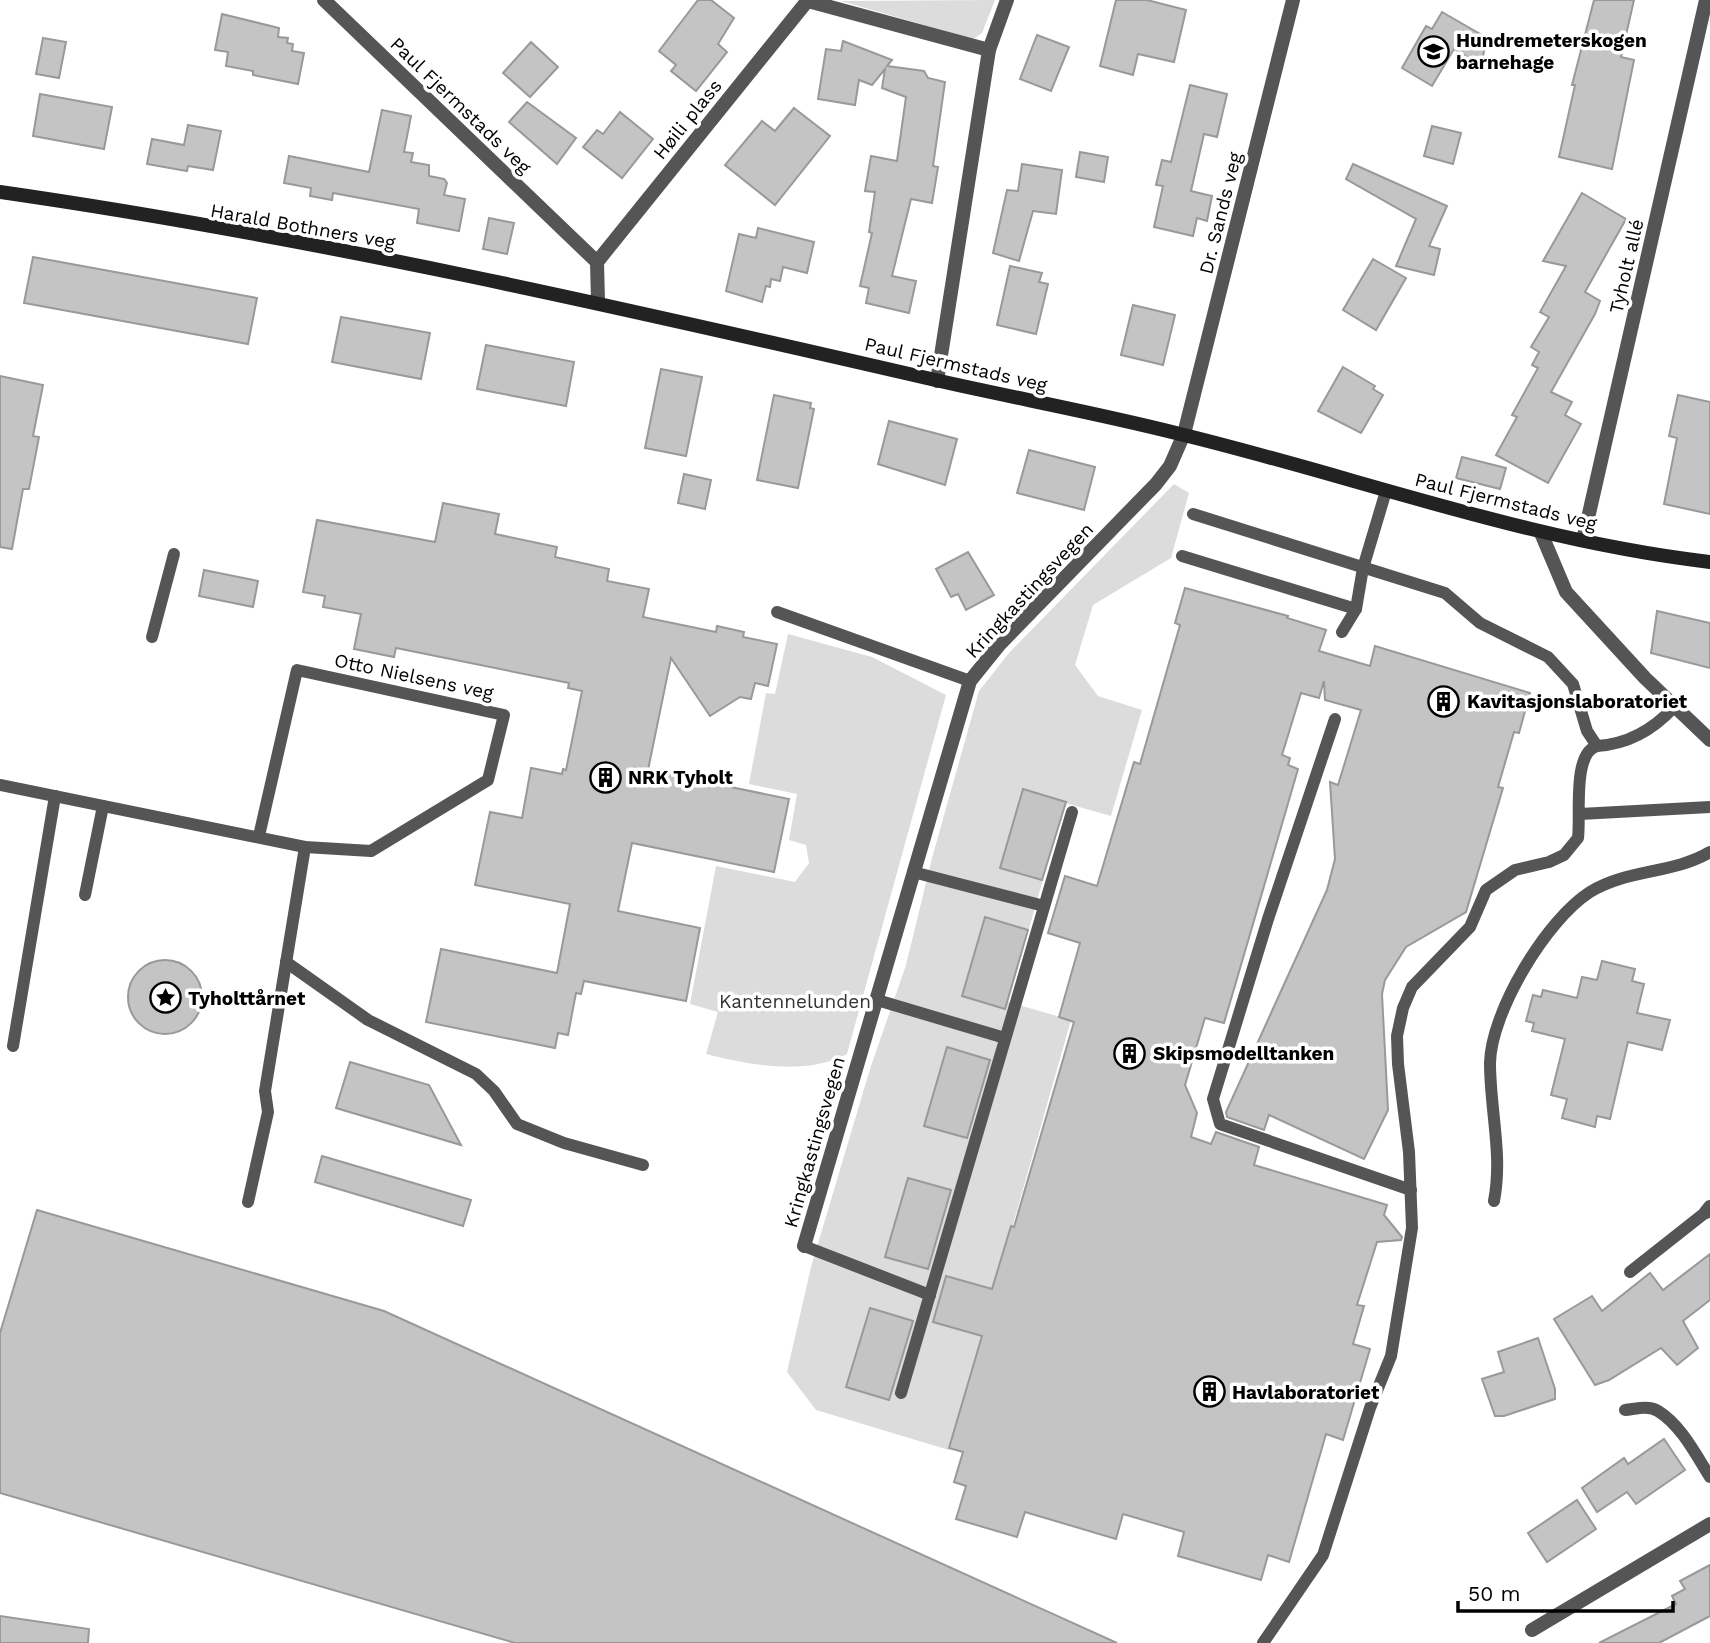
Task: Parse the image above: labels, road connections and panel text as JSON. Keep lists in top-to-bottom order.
{
  "streets": {
    "street": [
      "Paul Fjermstads veg",
      "Høili plass",
      "Dr. Sands veg",
      "Harald Bothners veg",
      "Tyholt allé",
      "Kringkastingsvegen"
    ],
    "lane": ["Otto Nielsens veg"]
  },
  "crossings": [
    ["Paul Fjermstads veg", "Høili plass"],
    ["Paul Fjermstads veg", "Dr. Sands veg"],
    ["Paul Fjermstads veg", "Harald Bothners veg"],
    ["Paul Fjermstads veg", "Tyholt allé"],
    ["Paul Fjermstads veg", "Kringkastingsvegen"],
    ["Dr. Sands veg", "Kringkastingsvegen"]
  ],
  "parks": ["Kantennelunden"],
  "places": {
    "school or university": ["Hundremeterskogen barnehage"],
    "building": [
      "Kavitasjonslaboratoriet",
      "NRK Tyholt",
      "Skipsmodelltanken",
      "Havlaboratoriet"
    ],
    "place": ["Tyholttårnet"]
  },
  "scale_bar": "50 m"
}
